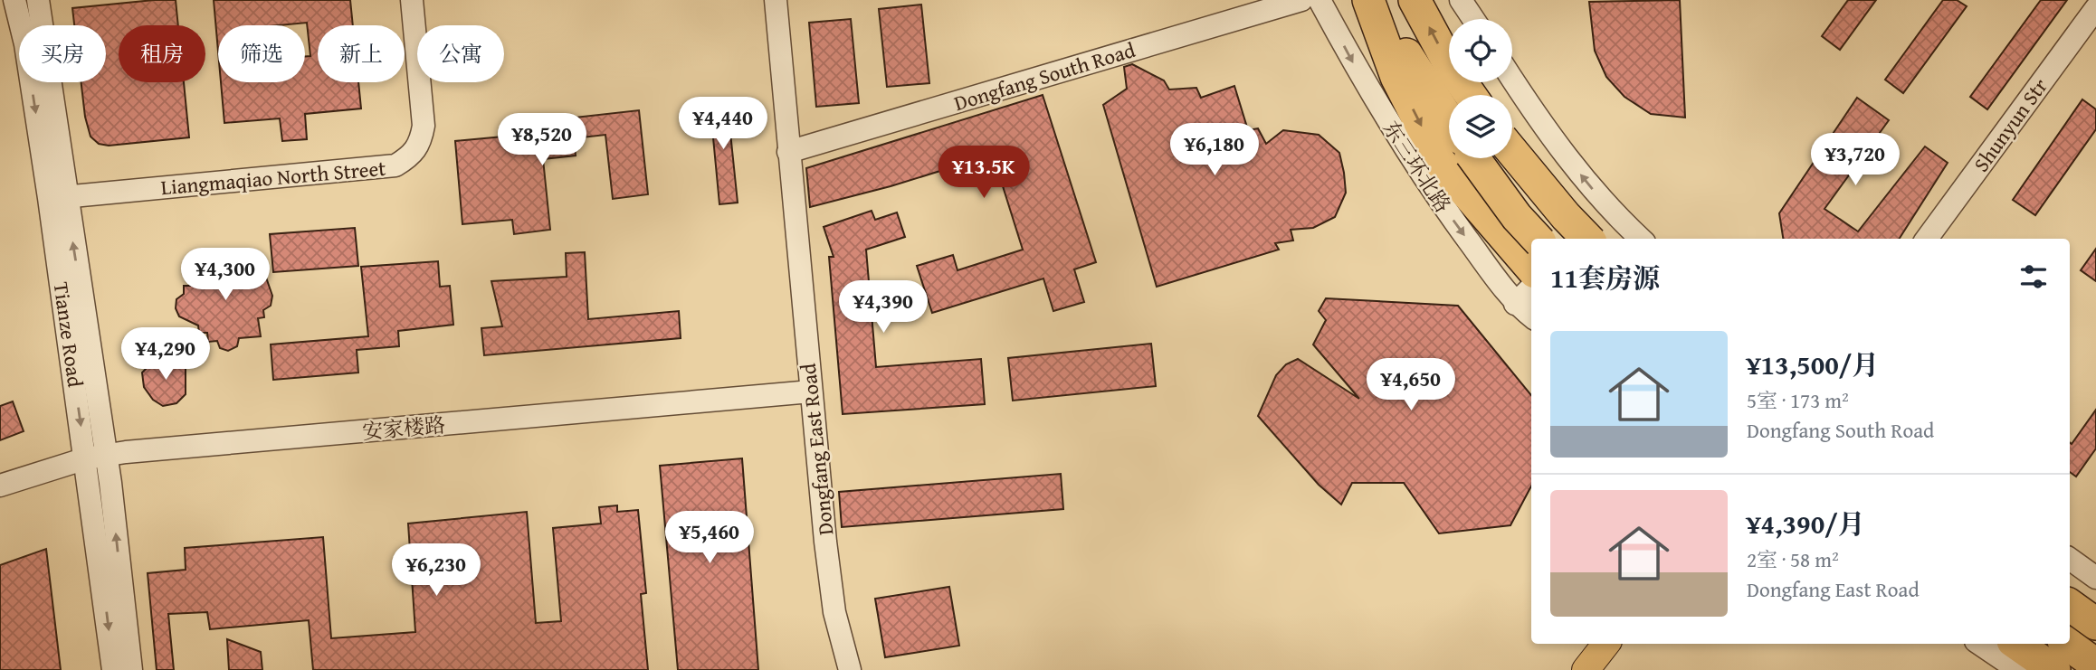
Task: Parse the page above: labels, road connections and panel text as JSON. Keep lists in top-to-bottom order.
{
  "streets": {
    "street": [
      "Dongfang South Road",
      "Shunyun Str",
      "东三环北路",
      "Liangmaqiao North Street",
      "Tianze Road",
      "安家楼路",
      "Dongfang East Road"
    ]
  },
  "crossings": [
    ["Dongfang South Road", "Dongfang East Road"],
    ["Liangmaqiao North Street", "Tianze Road"],
    ["Tianze Road", "安家楼路"],
    ["安家楼路", "Dongfang East Road"]
  ],
  "page": {
    "chip": [
      "买房",
      "租房",
      "筛选",
      "新上",
      "公寓"
    ],
    "price": [
      "¥4,440",
      "¥8,520",
      "¥6,180",
      "¥3,720",
      "¥13.5K",
      "¥4,300",
      "¥4,390",
      "¥4,290",
      "¥4,650",
      "¥5,460",
      "¥6,230"
    ],
    "heading": "11套房源",
    "list": [
      {
        "name": "¥13,500/月",
        "note": "5室 · 173 m² · Dongfang South Road"
      },
      {
        "name": "¥4,390/月",
        "note": "2室 · 58 m² · Dongfang East Road"
      }
    ]
  }
}
